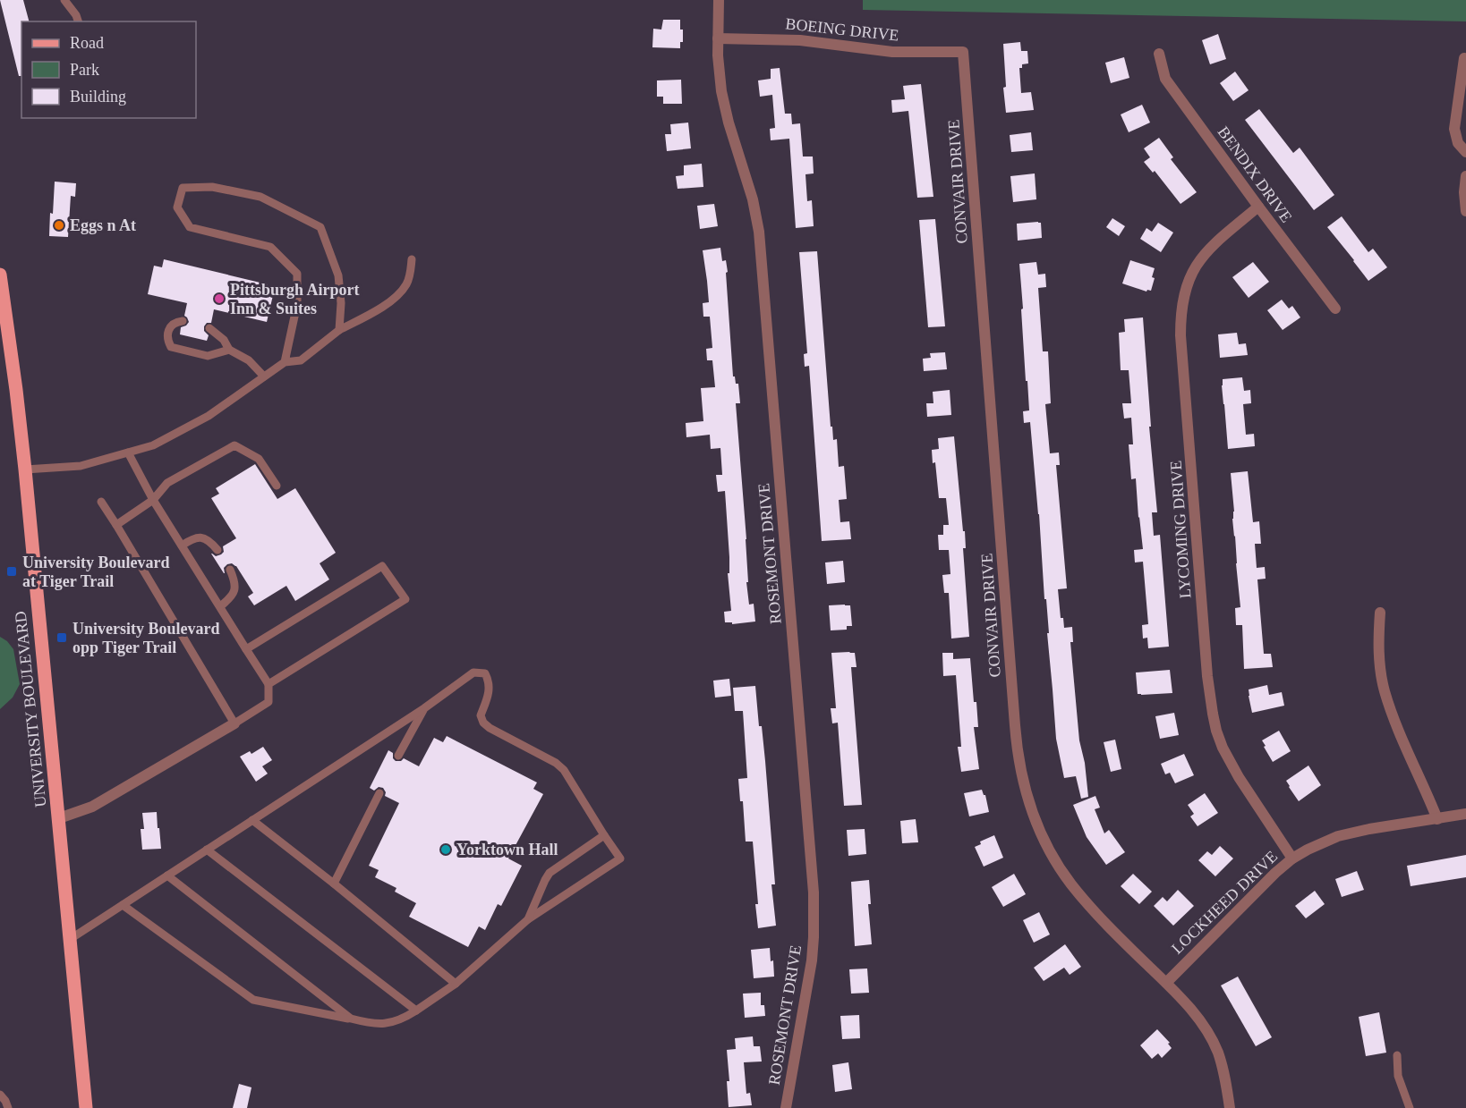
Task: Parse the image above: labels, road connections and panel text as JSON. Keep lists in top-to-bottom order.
{
  "streets": {
    "main road": ["UNIVERSITY BOULEVARD"],
    "street": [
      "BOEING DRIVE",
      "BENDIX DRIVE",
      "CONVAIR DRIVE",
      "LYCOMING DRIVE",
      "ROSEMONT DRIVE",
      "LOCKHEED DRIVE"
    ]
  },
  "crossings": [
    ["BOEING DRIVE", "CONVAIR DRIVE"],
    ["BOEING DRIVE", "ROSEMONT DRIVE"],
    ["BENDIX DRIVE", "LYCOMING DRIVE"],
    ["CONVAIR DRIVE", "LOCKHEED DRIVE"],
    ["LYCOMING DRIVE", "LOCKHEED DRIVE"]
  ],
  "places": {
    "other": ["Eggs n At", "Pittsburgh Airport Inn & Suites", "Yorktown Hall"],
    "transit": ["University Boulevard at Tiger Trail", "University Boulevard opp Tiger Trail"]
  },
  "legend": ["Road", "Park", "Building"]
}
